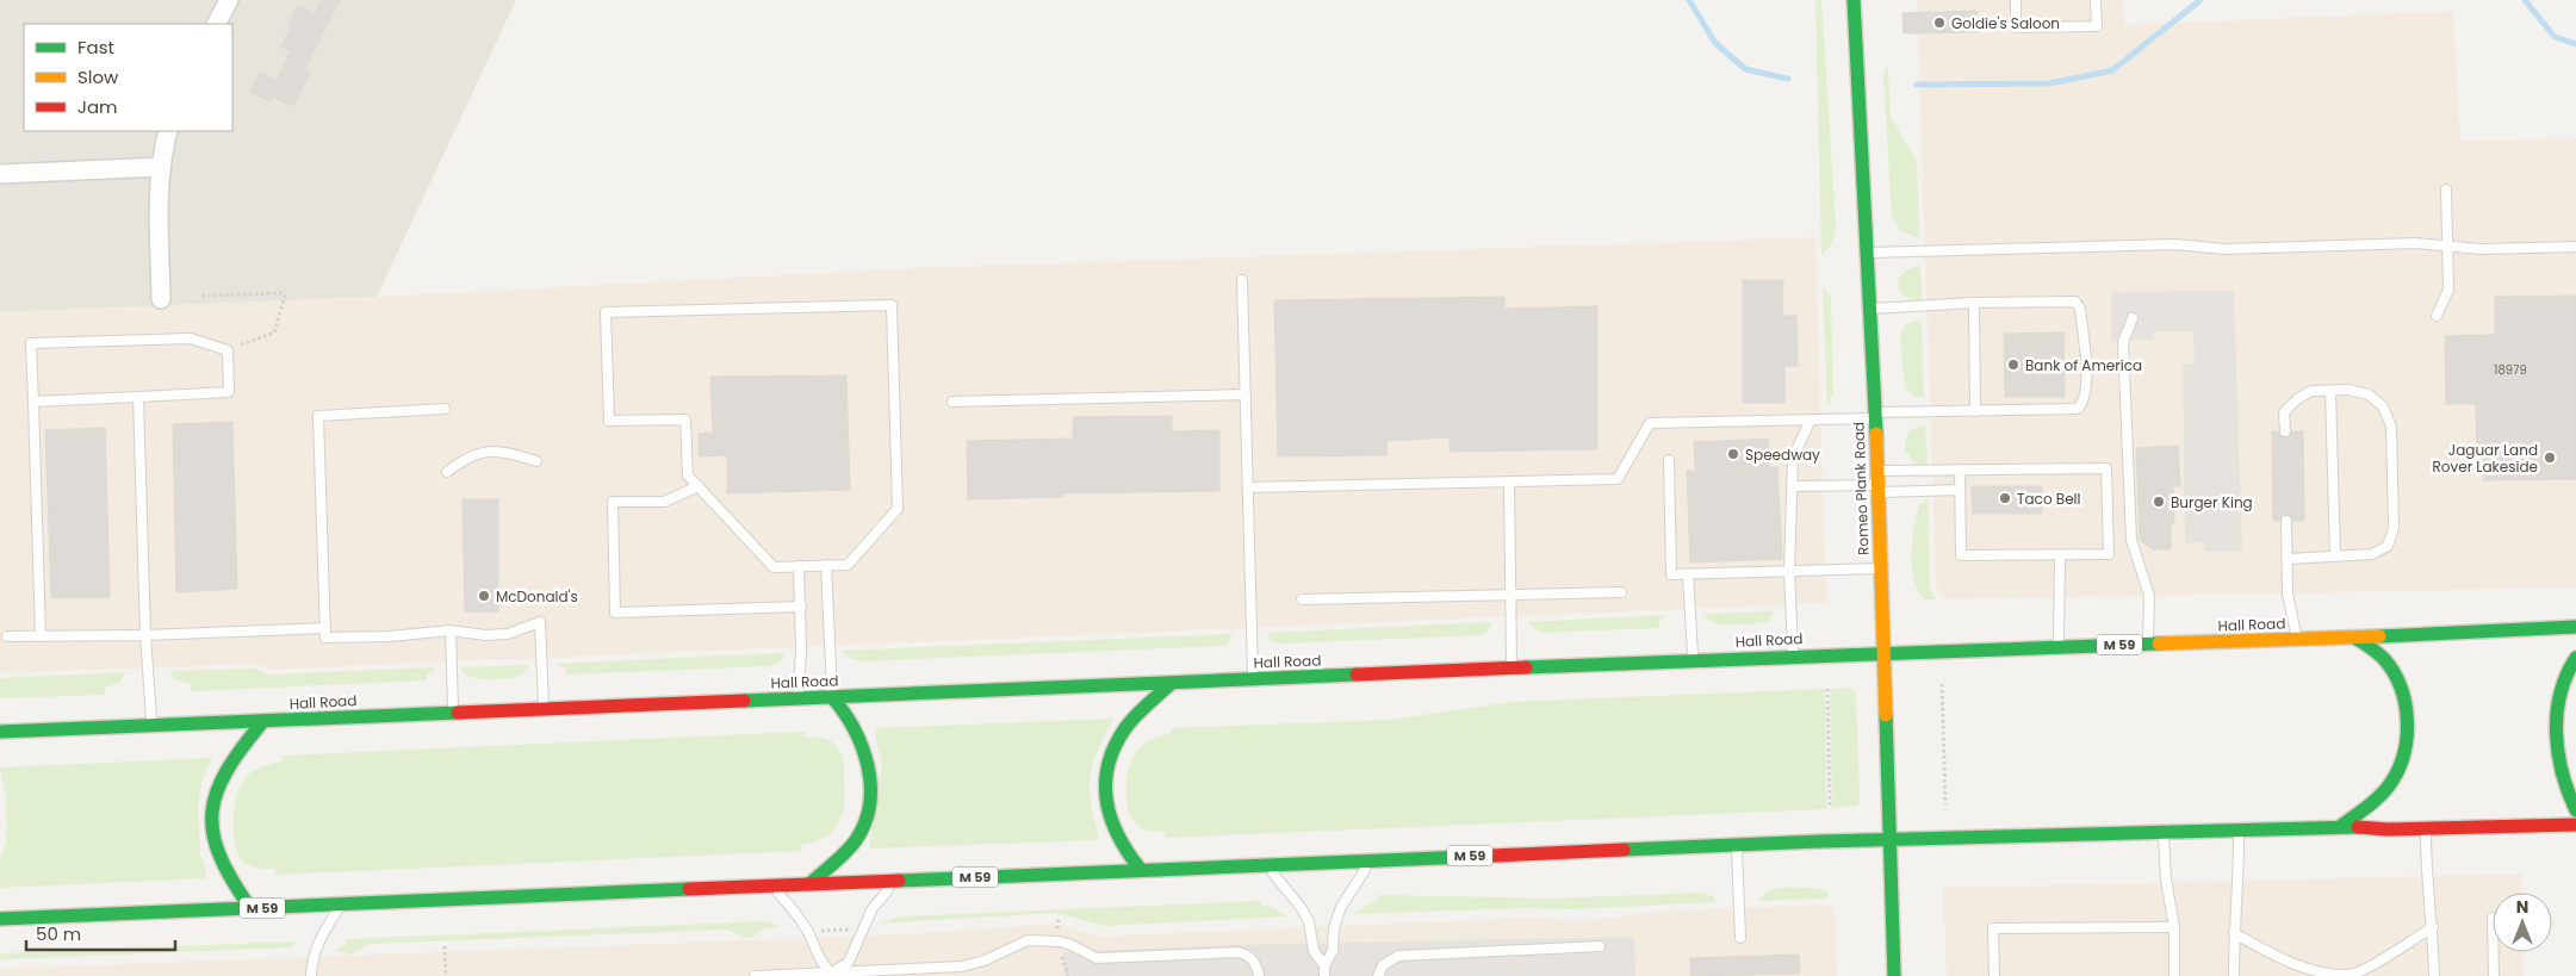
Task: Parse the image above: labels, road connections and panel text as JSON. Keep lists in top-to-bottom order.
{
  "streets": {
    "main road": ["Romeo Plank Road", "Hall Road", "M 59"]
  },
  "crossings": [
    ["Romeo Plank Road", "Hall Road"],
    ["Romeo Plank Road", "M 59"]
  ],
  "places": [
    "Goldie's Saloon",
    "Bank of America",
    "Speedway",
    "Jaguar Land Rover Lakeside",
    "Taco Bell",
    "Burger King",
    "McDonald's"
  ],
  "house_numbers": ["18979"],
  "legend": ["Fast", "Slow", "Jam"],
  "scale_bar": "50 m",
  "north": "top"
}
